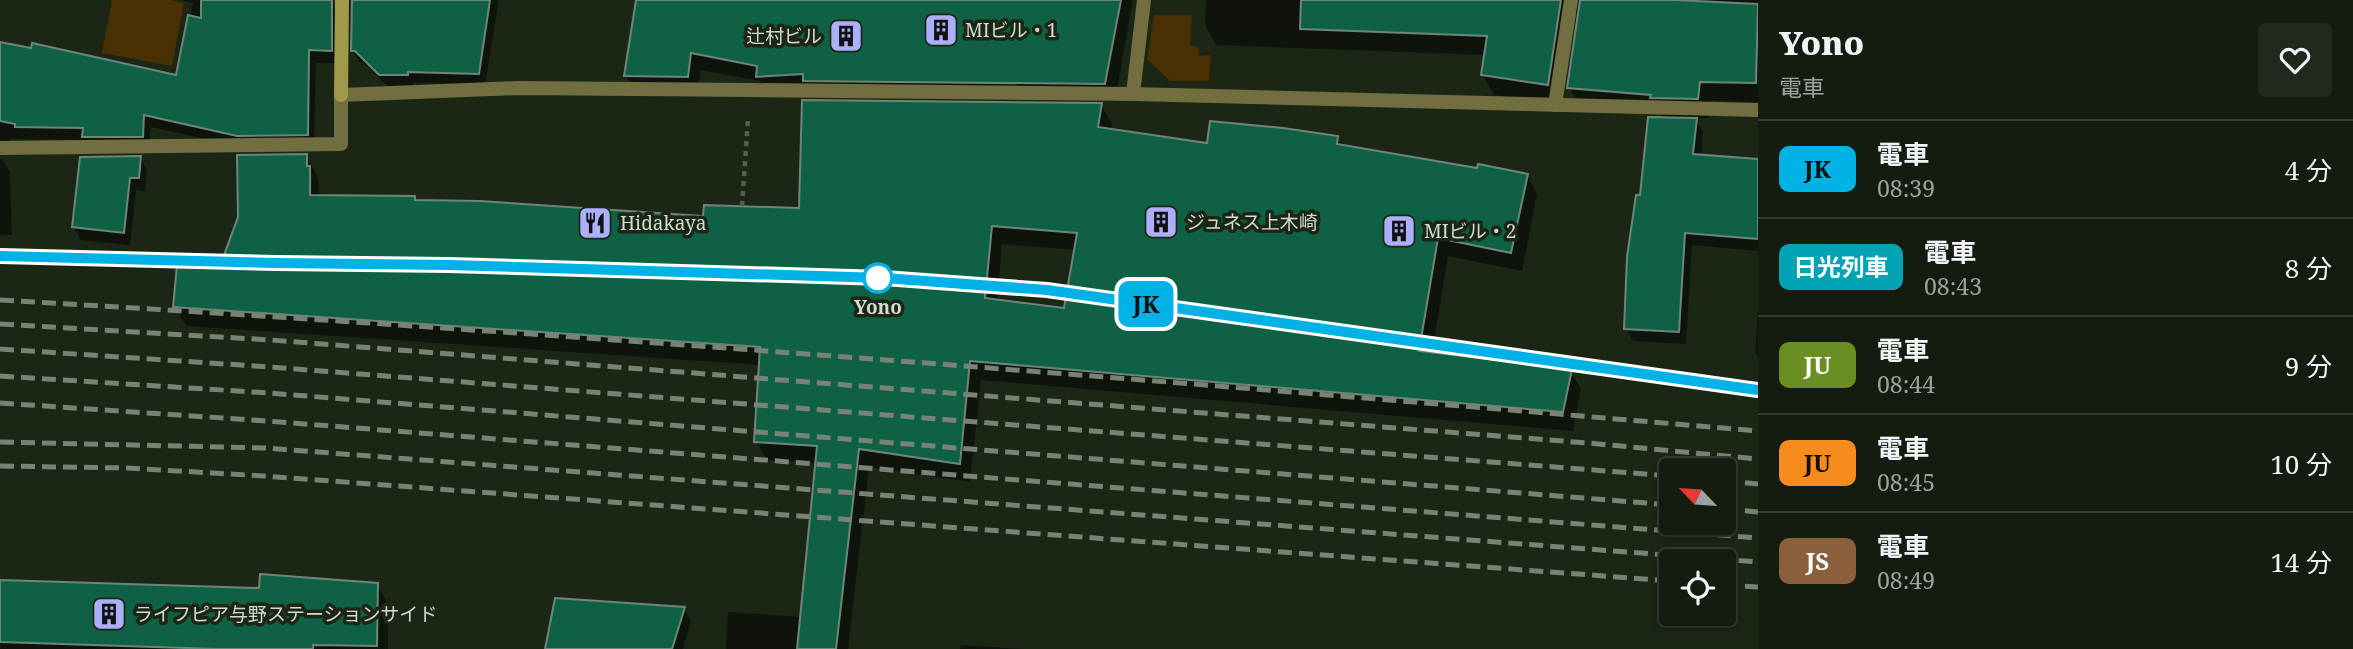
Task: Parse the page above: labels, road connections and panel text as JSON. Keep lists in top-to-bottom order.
{
  "places": {
    "building": [
      "MIビル・1",
      "辻村ビル",
      "ジュネス上木崎",
      "MIビル・2",
      "ライフピア与野ステーションサイド"
    ],
    "restaurant": ["Hidakaya"],
    "other": ["Yono"]
  },
  "north": "top left",
  "page": {
    "on_map": "JK",
    "heading": ["Yono", "電車"],
    "list": [
      {
        "mark": "JK",
        "name": "電車",
        "note": "08:39",
        "value": "4 分"
      },
      {
        "mark": "日光列車",
        "name": "電車",
        "note": "08:43",
        "value": "8 分"
      },
      {
        "mark": "JU",
        "name": "電車",
        "note": "08:44",
        "value": "9 分"
      },
      {
        "mark": "JU",
        "name": "電車",
        "note": "08:45",
        "value": "10 分"
      },
      {
        "mark": "JS",
        "name": "電車",
        "note": "08:49",
        "value": "14 分"
      }
    ]
  }
}
